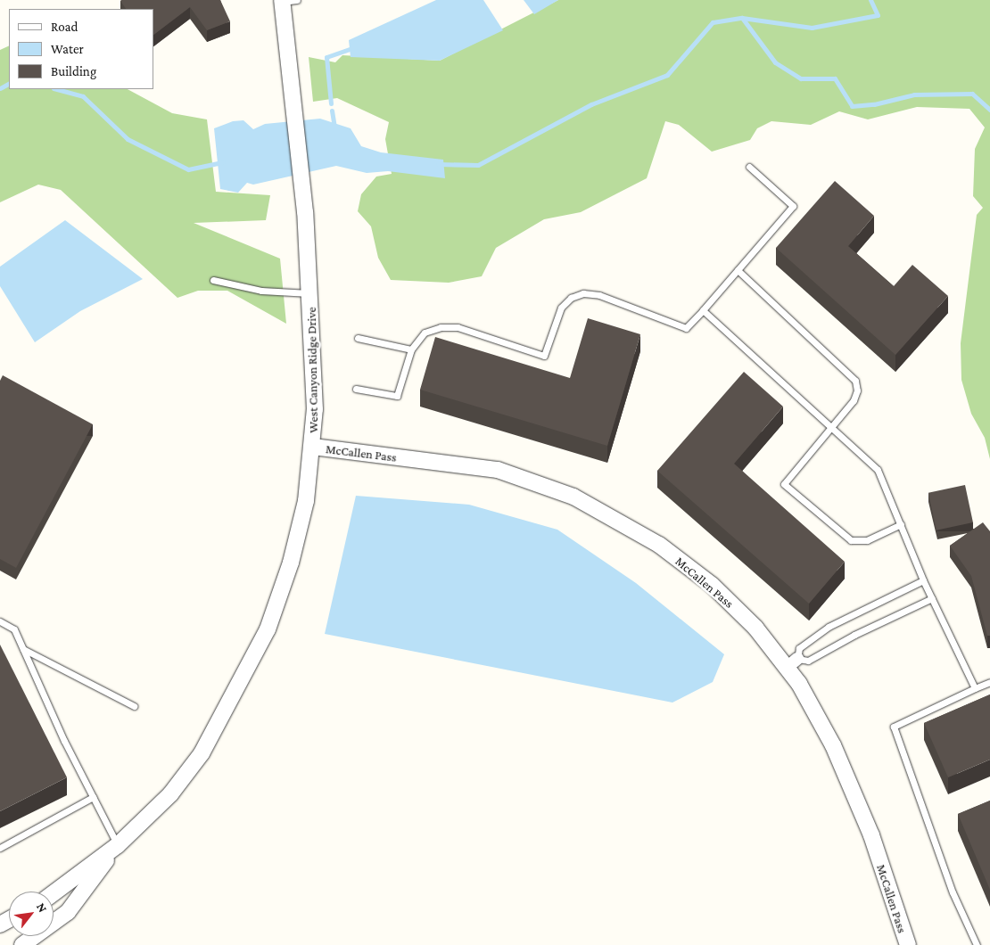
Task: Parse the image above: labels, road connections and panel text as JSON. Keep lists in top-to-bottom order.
{
  "streets": {
    "street": ["West Canyon Ridge Drive", "McCallen Pass"]
  },
  "crossings": [
    ["West Canyon Ridge Drive", "McCallen Pass"]
  ],
  "legend": ["Road", "Water", "Building"],
  "north": "top right"
}
